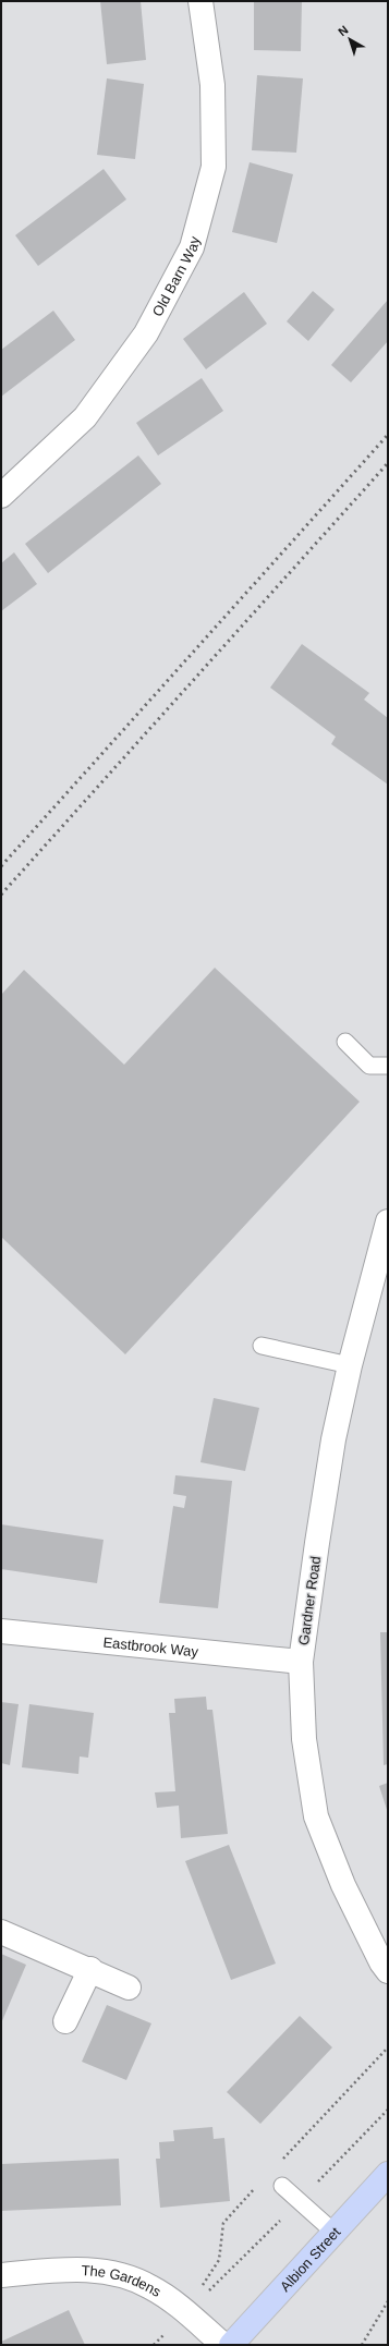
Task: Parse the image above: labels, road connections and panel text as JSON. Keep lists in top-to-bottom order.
{
  "streets": {
    "main road": ["Albion Street"],
    "street": [
      "Old Barn Way",
      "Gardner Road",
      "Eastbrook Way",
      "The Gardens"
    ]
  },
  "crossings": [
    ["Gardner Road", "Eastbrook Way"]
  ],
  "north": "top left"
}
